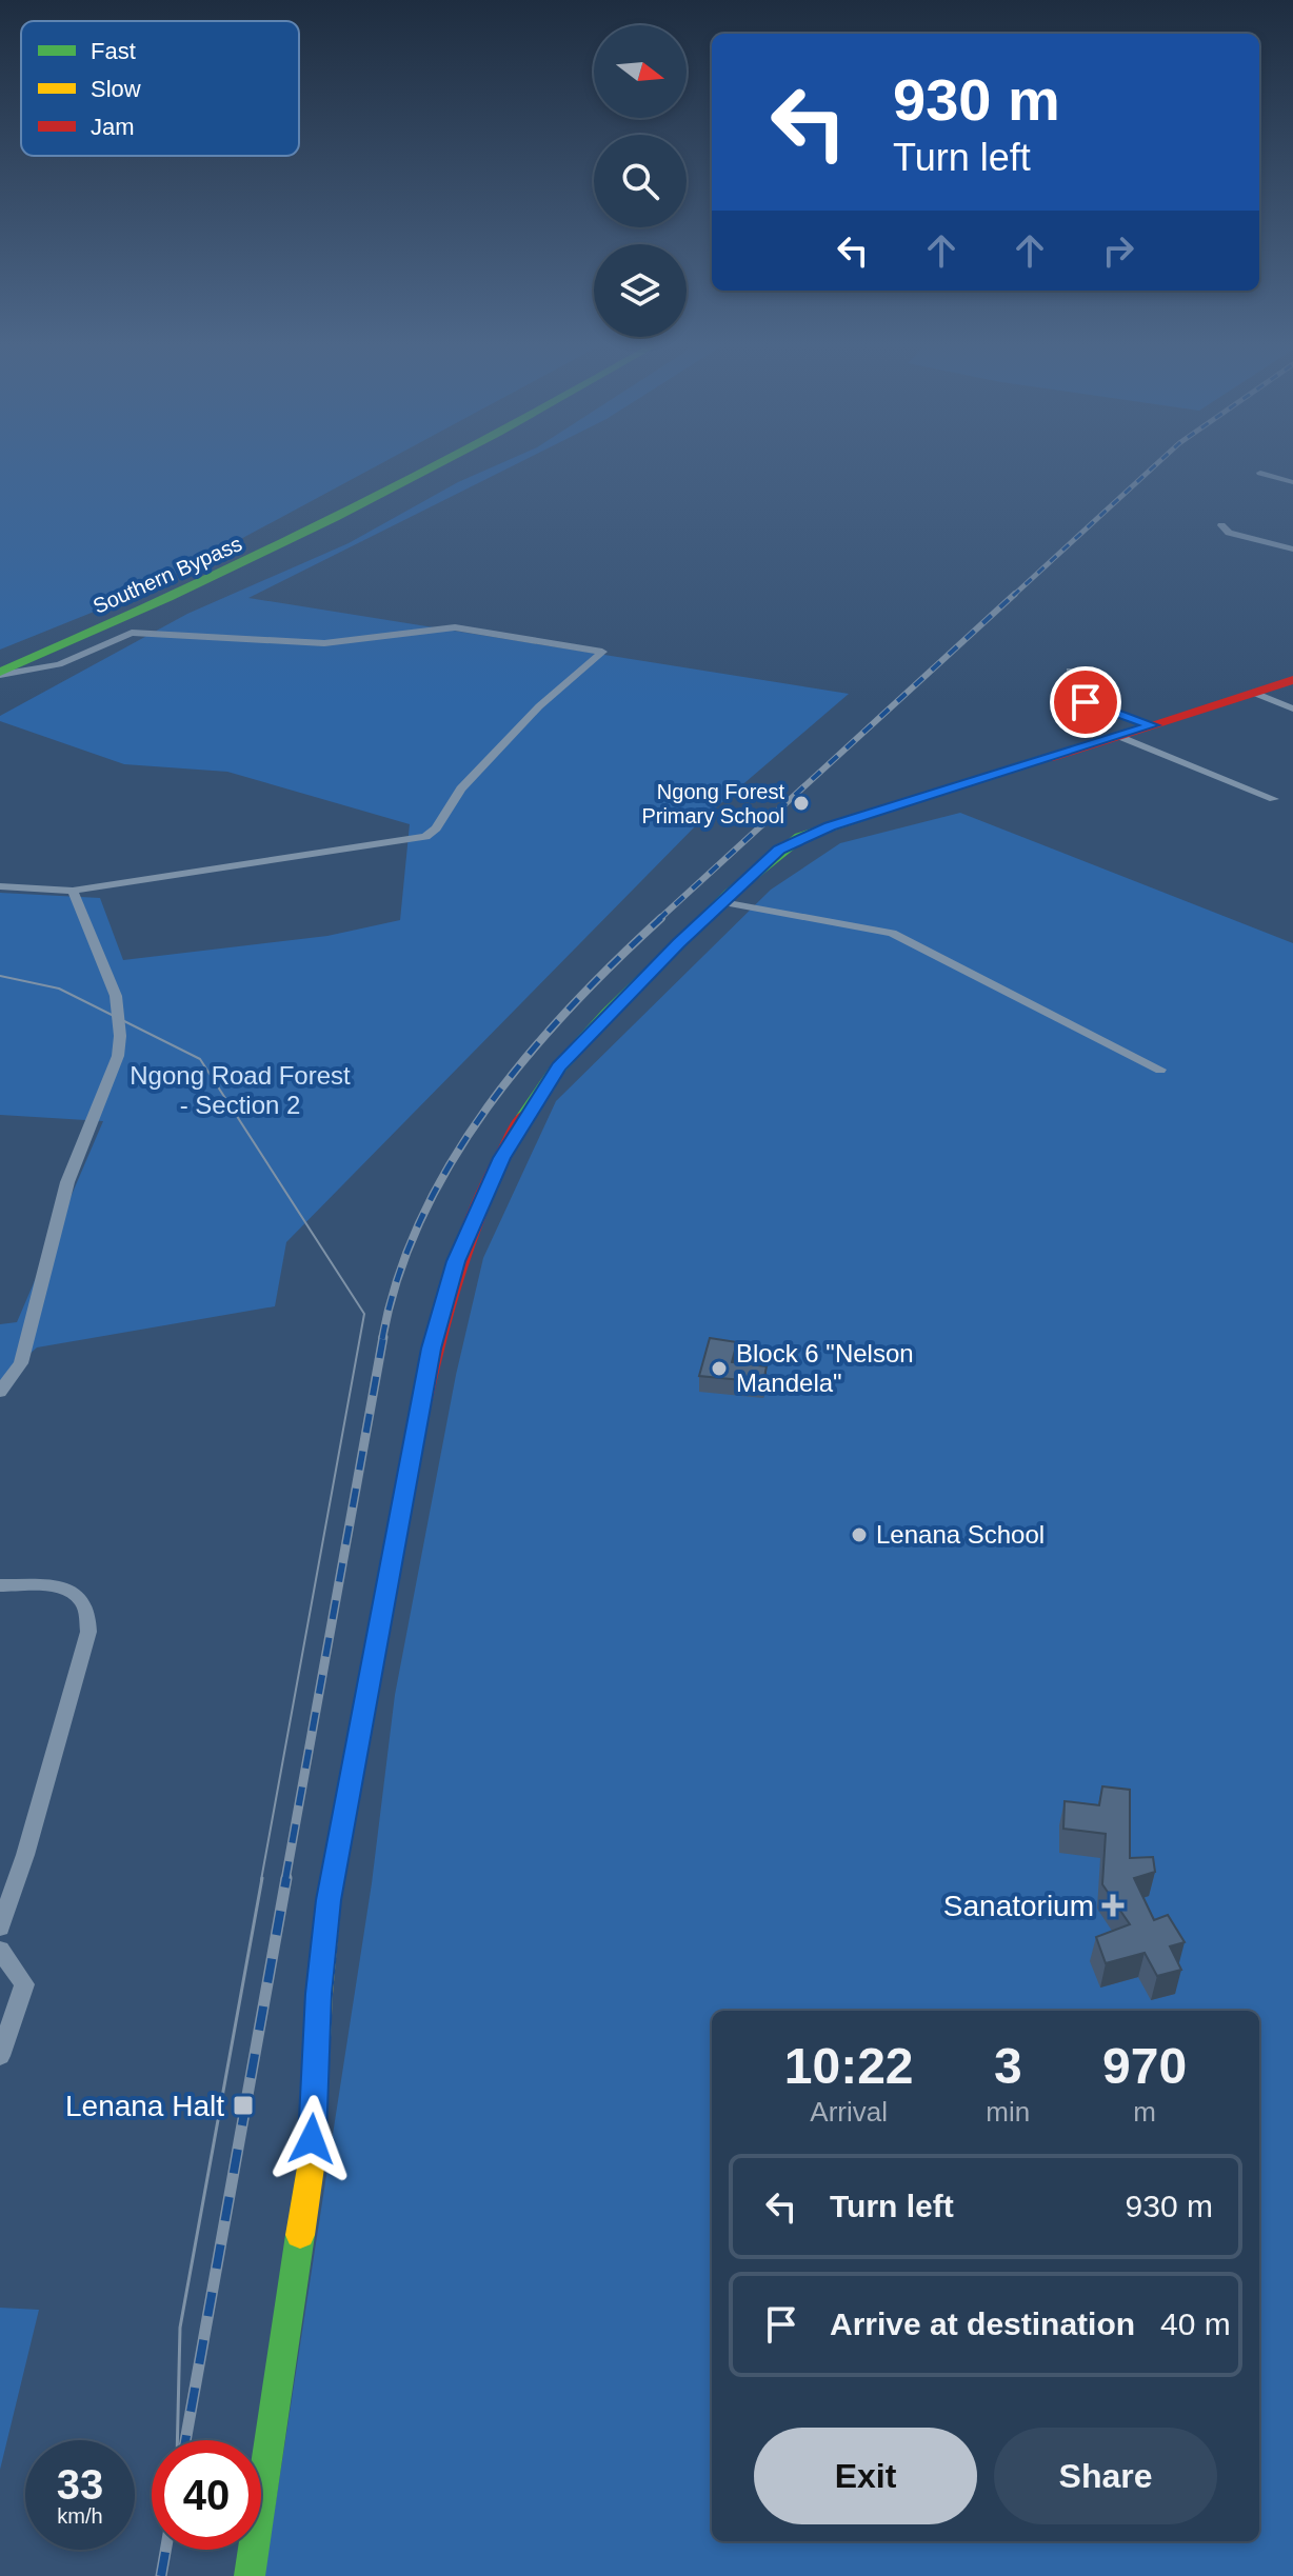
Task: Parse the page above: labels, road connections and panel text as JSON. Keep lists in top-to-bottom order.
{
  "streets": {
    "main road": ["Southern Bypass"]
  },
  "parks": ["Ngong Road Forest - Section 2"],
  "places": {
    "other": ["Ngong Forest Primary School", "Block 6 \"Nelson Mandela\"", "Lenana School"],
    "health": ["Sanatorium"],
    "transit": ["Lenana Halt"]
  },
  "legend": ["Fast", "Slow", "Jam"],
  "north": "right",
  "page": {
    "turn": ["930 m", "Turn left"],
    "eta": [
      "10:22",
      "Arrival",
      "3",
      "min",
      "970",
      "m"
    ],
    "list": [
      {
        "name": "Turn left",
        "value": "930 m"
      },
      {
        "name": "Arrive at destination",
        "value": "40 m"
      }
    ],
    "buttons": ["Exit", "Share"],
    "speed": "33 km/h",
    "limit": "40"
  }
}
